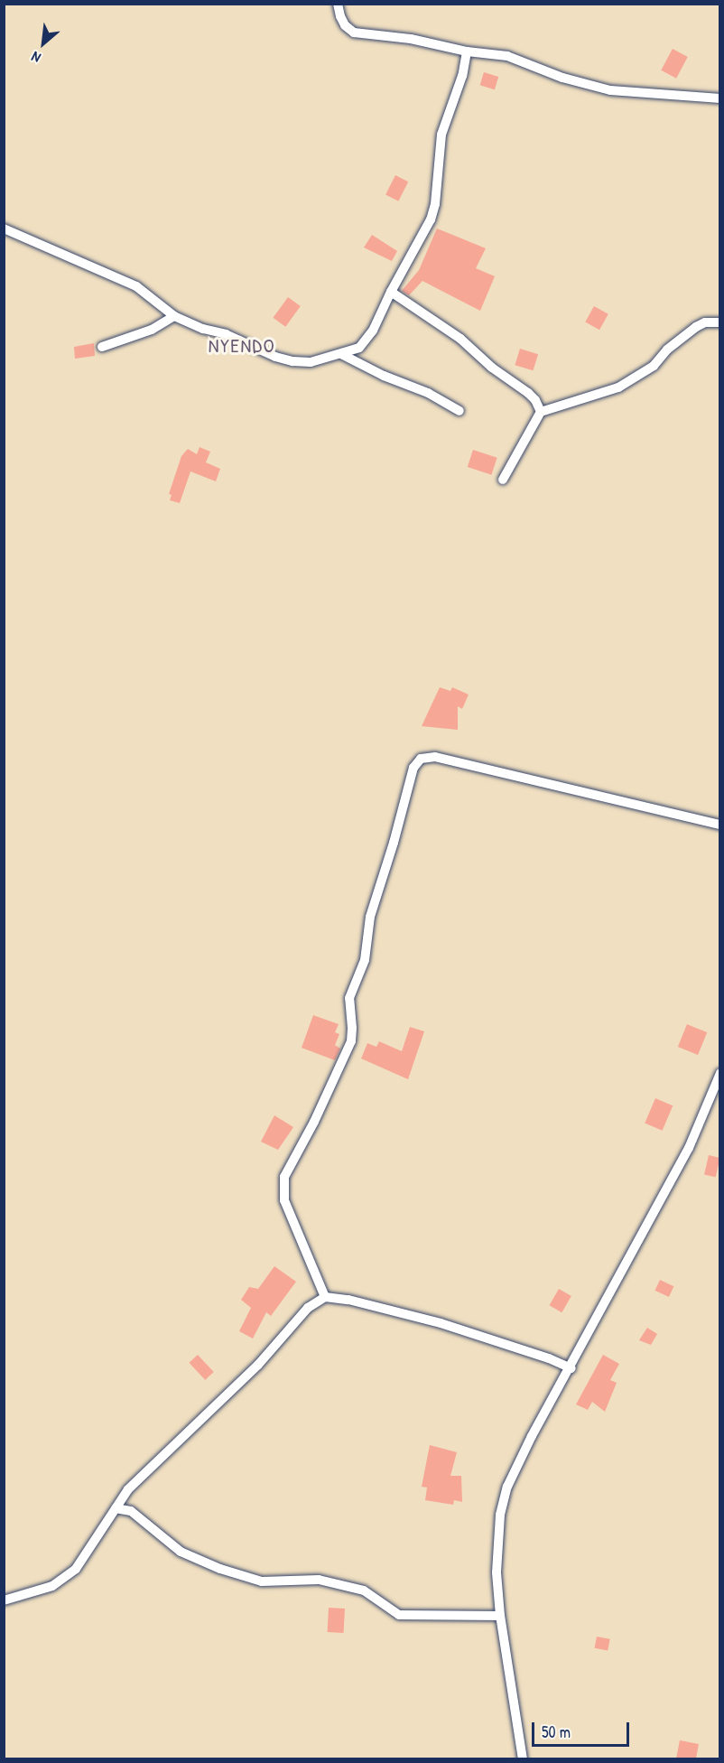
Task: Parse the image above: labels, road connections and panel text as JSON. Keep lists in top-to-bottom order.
{
  "districts": ["NYENDO"],
  "scale_bar": "50 m",
  "north": "bottom left"
}
